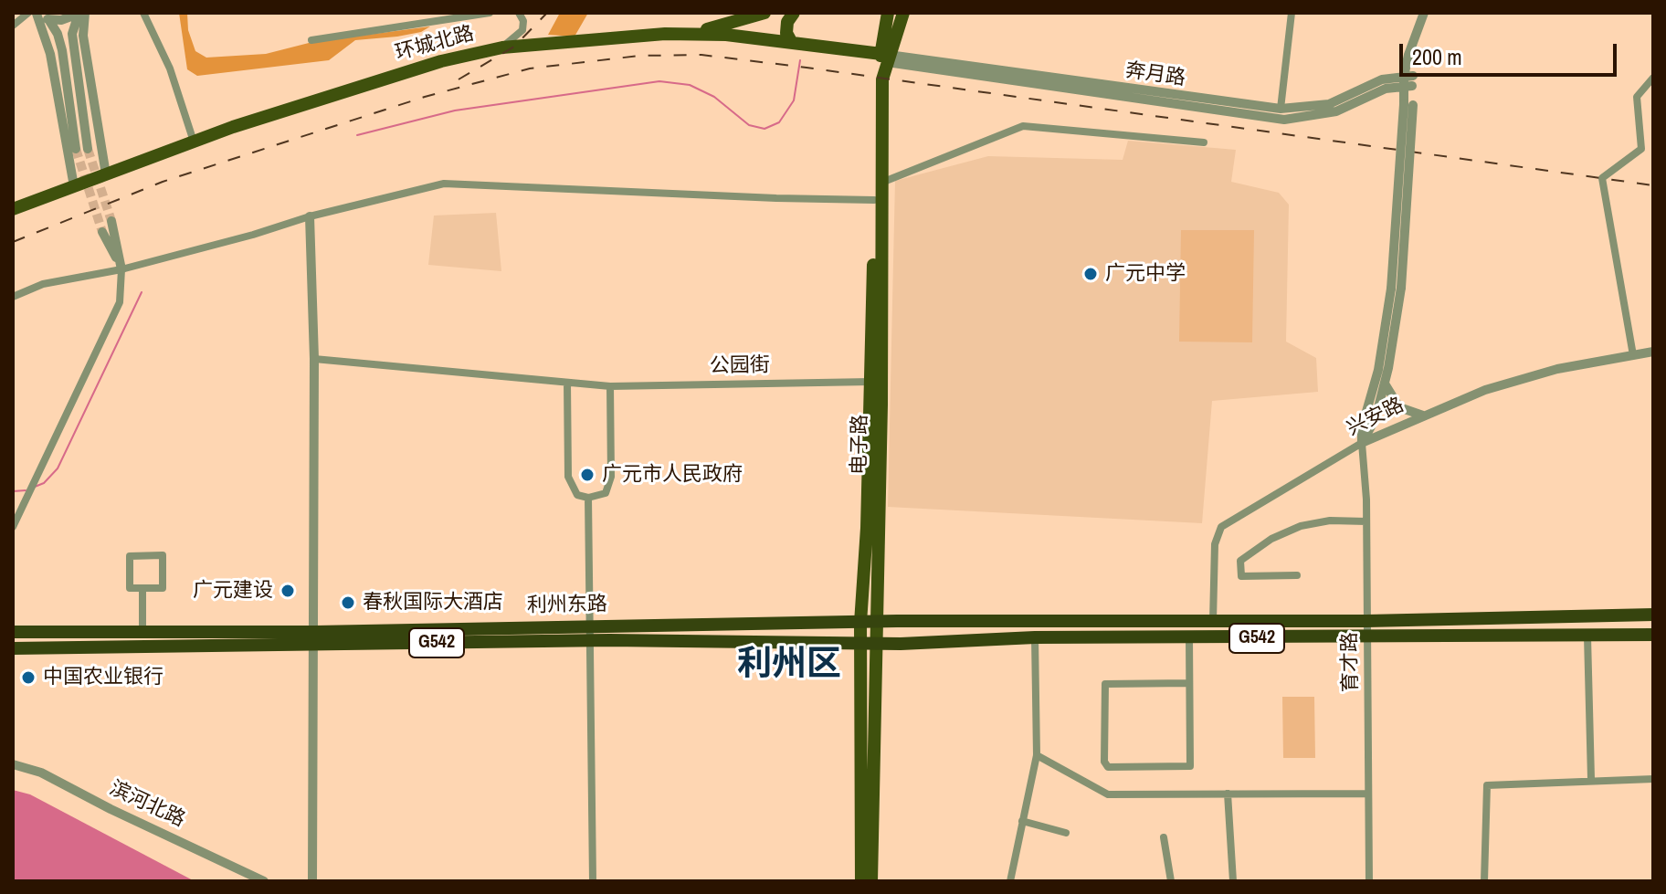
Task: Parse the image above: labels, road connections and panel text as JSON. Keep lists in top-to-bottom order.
{
  "streets": {
    "highway": ["利州东路", "G542"],
    "main road": ["环城北路", "电子路"],
    "street": [
      "奔月路",
      "公园街",
      "兴安路",
      "育才路",
      "滨河北路"
    ]
  },
  "crossings": [
    ["环城北路", "奔月路"],
    ["环城北路", "电子路"],
    ["奔月路", "电子路"],
    ["公园街", "电子路"],
    ["兴安路", "G542"],
    ["兴安路", "育才路"],
    ["电子路", "利州东路"],
    ["电子路", "G542"],
    ["利州东路", "G542"],
    ["G542", "育才路"]
  ],
  "districts": ["利州区"],
  "places": [
    "广元中学",
    "广元市人民政府",
    "广元建设",
    "春秋国际大酒店",
    "中国农业银行"
  ],
  "scale_bar": "200 m"
}
